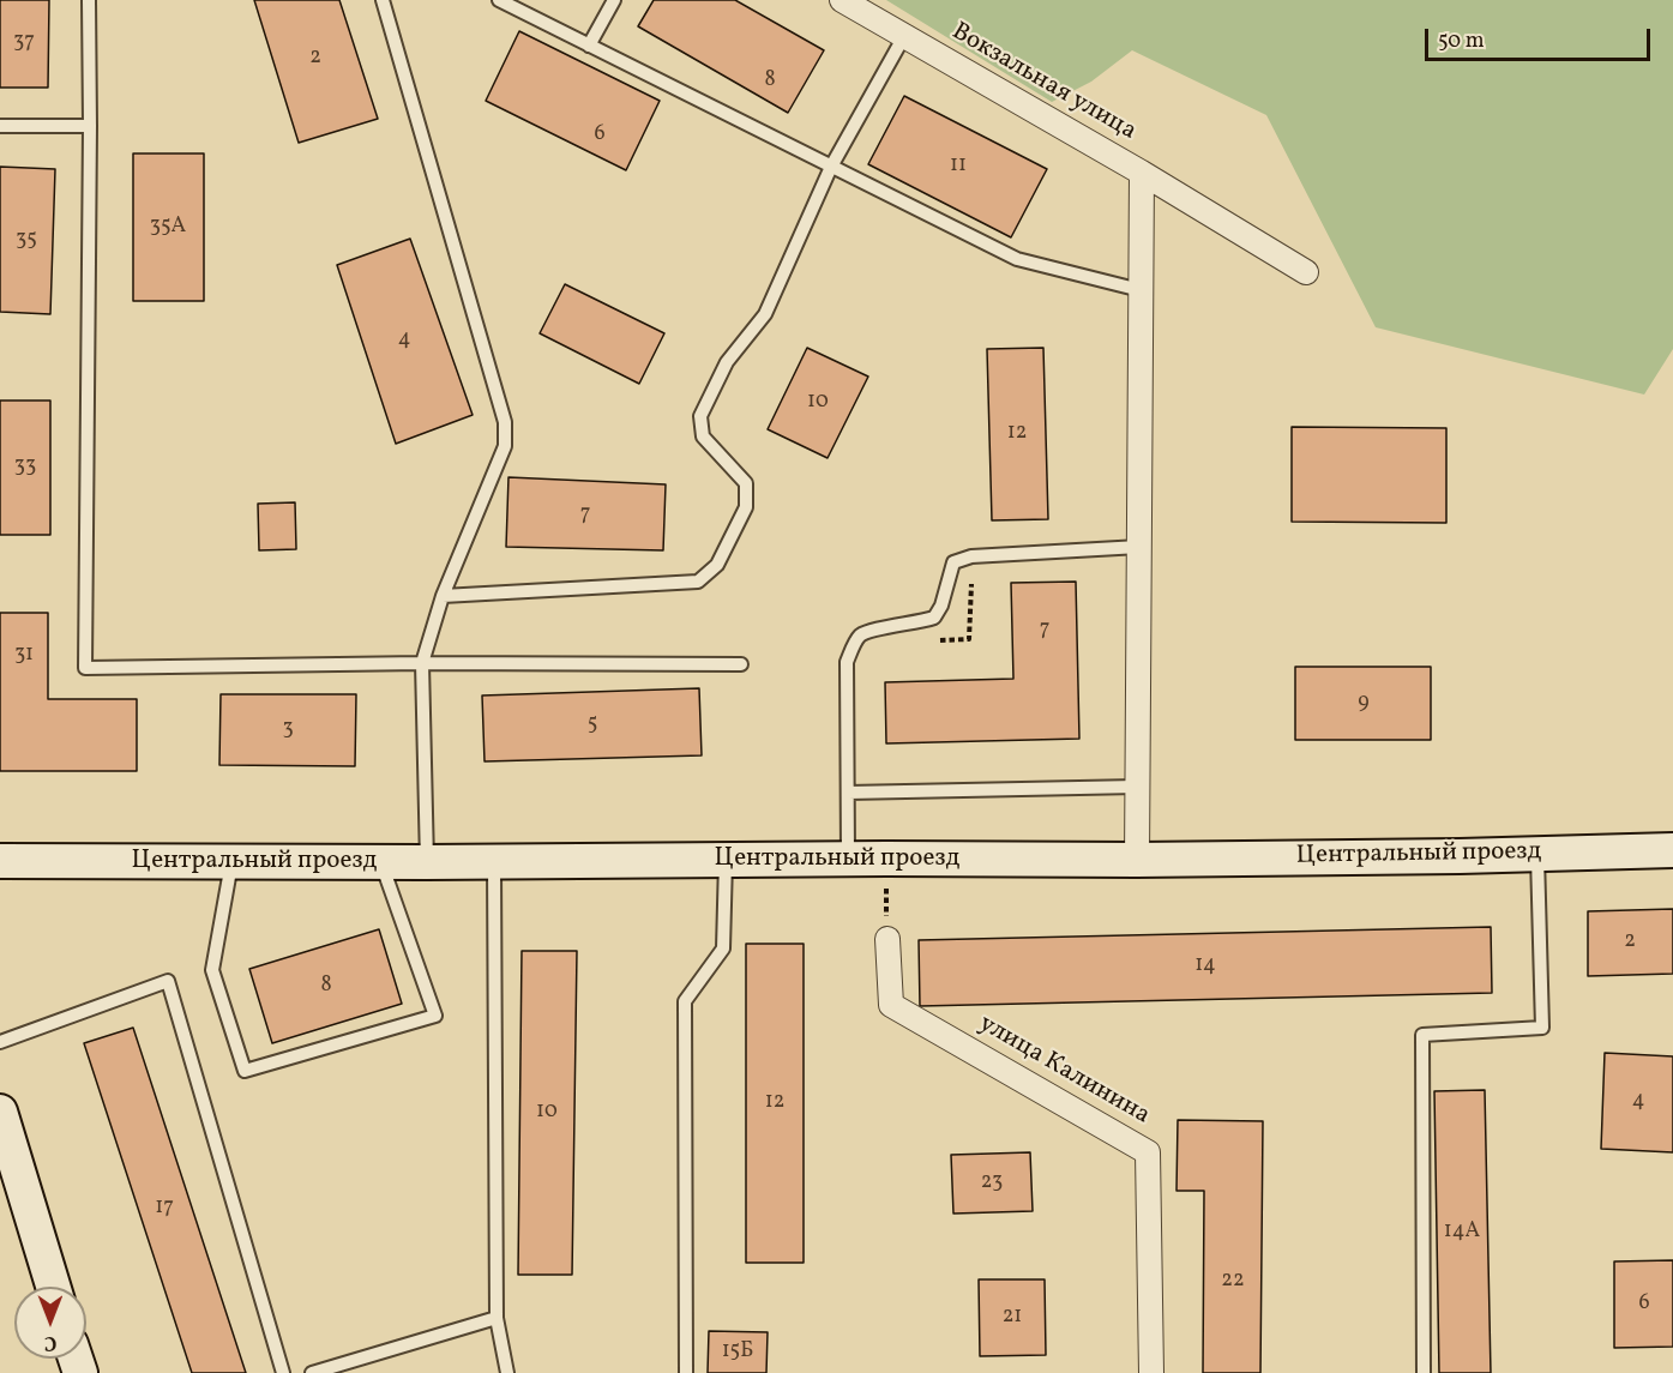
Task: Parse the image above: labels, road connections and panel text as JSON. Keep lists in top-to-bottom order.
{
  "streets": {
    "main road": ["Центральный проезд"],
    "street": ["Вокзальная улица", "улица Калинина"]
  },
  "house_numbers": [
    "37",
    "2",
    "8",
    "6",
    "11",
    "35А",
    "35",
    "4",
    "10",
    "12",
    "33",
    "7",
    "7",
    "31",
    "9",
    "5",
    "3",
    "2",
    "14",
    "8",
    "4",
    "12",
    "10",
    "23",
    "17",
    "14А",
    "22",
    "6",
    "21",
    "15Б"
  ],
  "scale_bar": "50 m",
  "north": "bottom"
}
